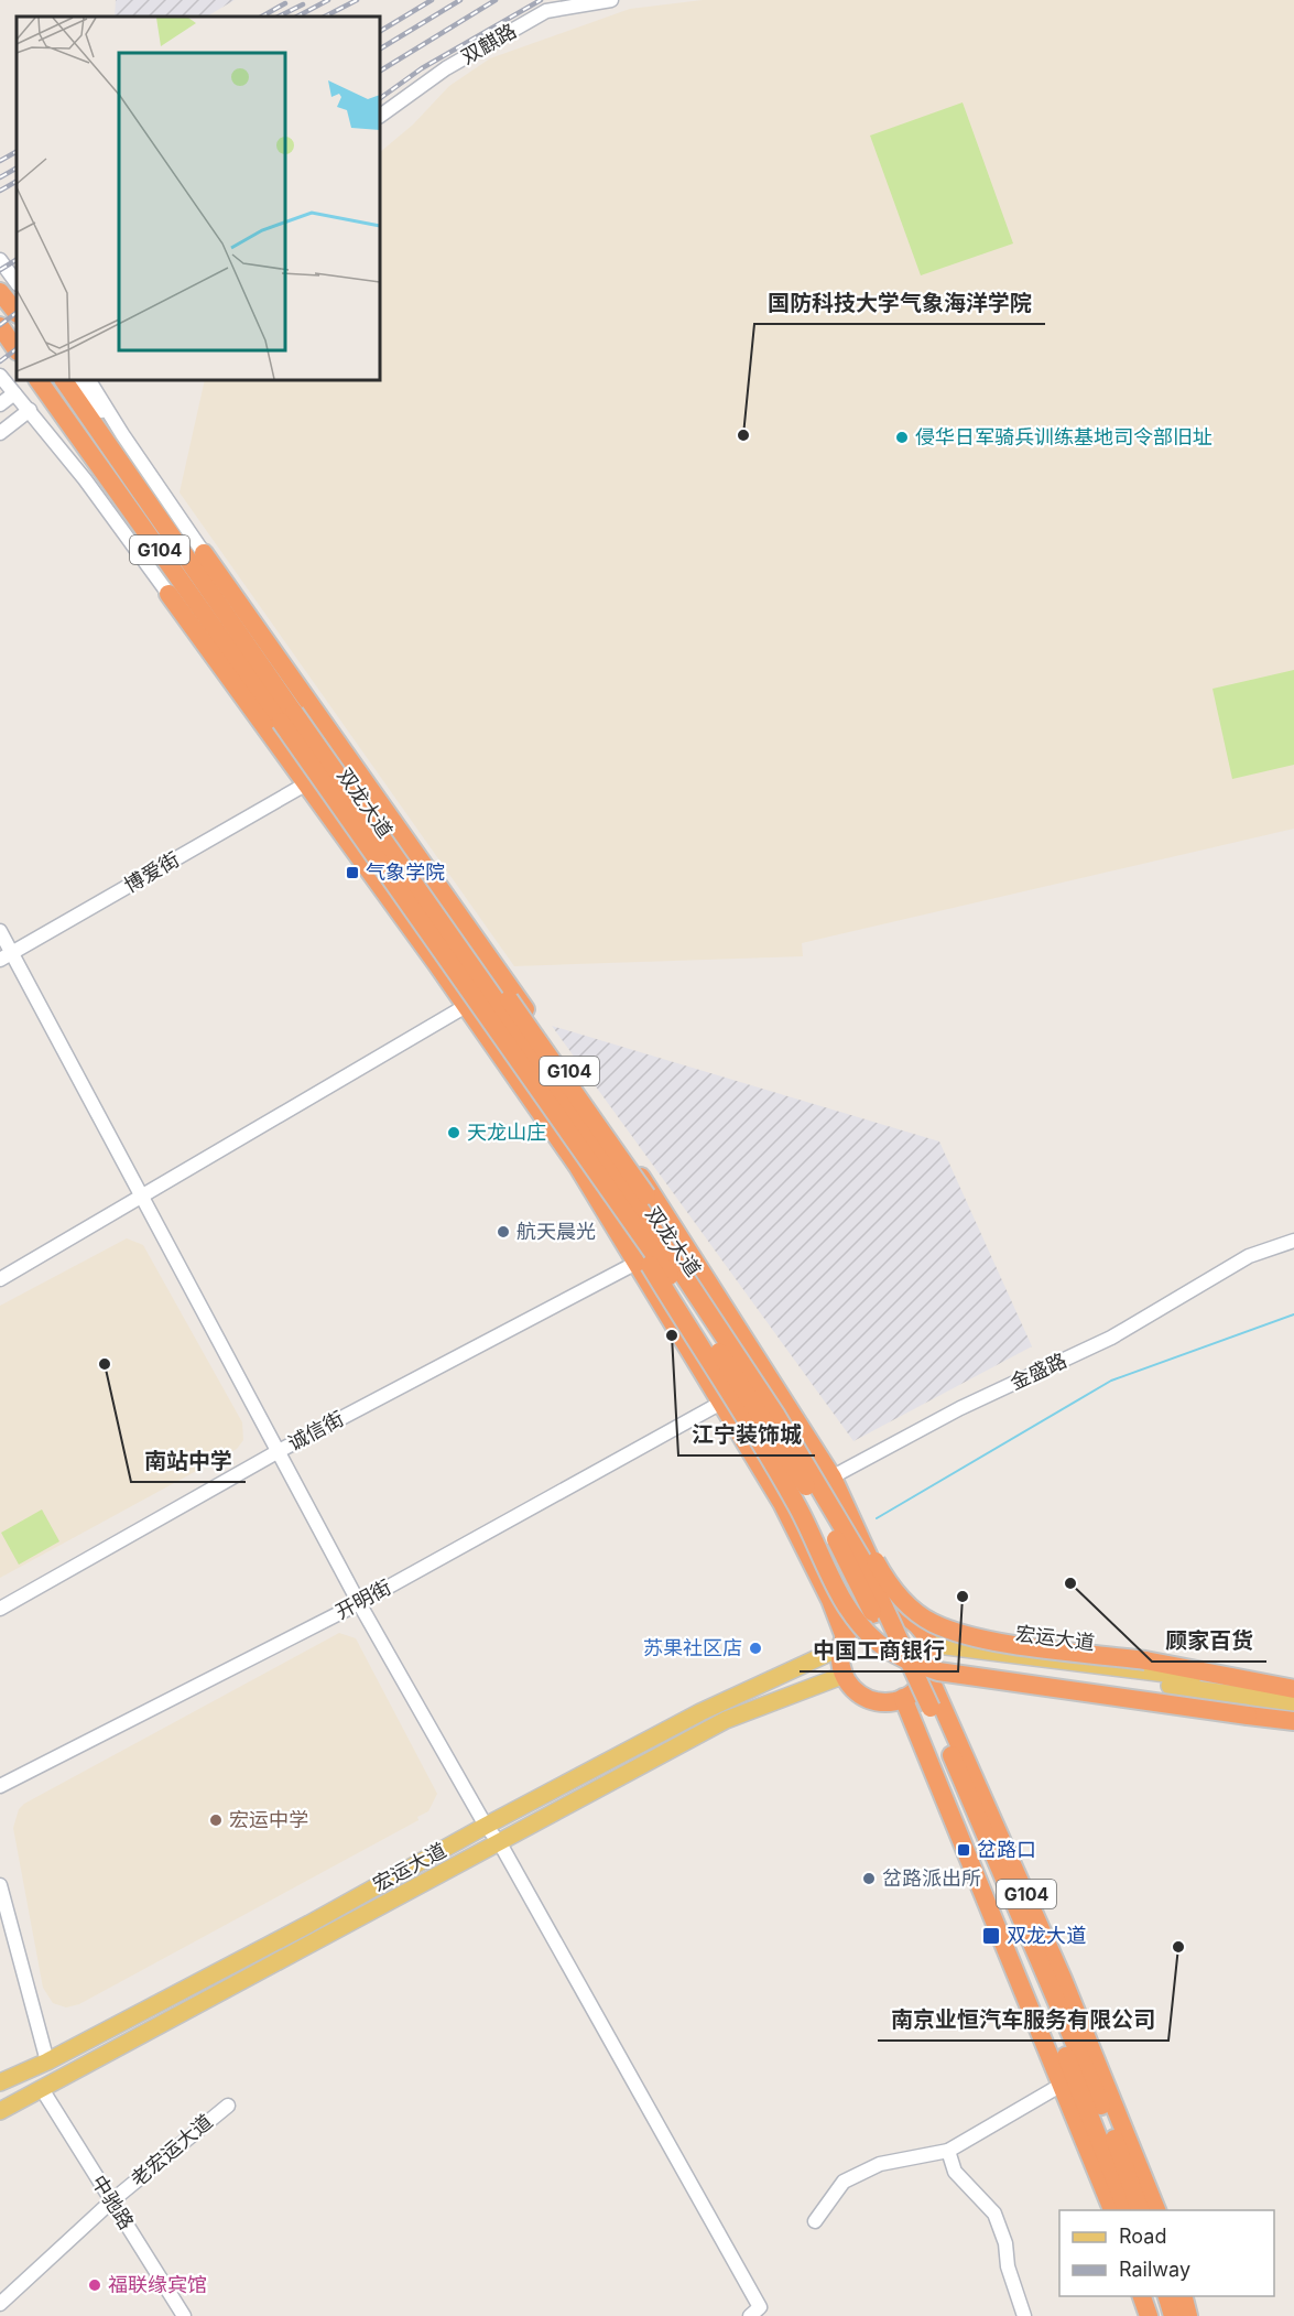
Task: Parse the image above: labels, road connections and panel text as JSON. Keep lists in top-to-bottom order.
{
  "streets": {
    "highway": ["G104", "双龙大道"],
    "main road": ["宏运大道"],
    "street": [
      "双麒路",
      "博爱街",
      "金盛路",
      "诚信街",
      "开明街",
      "老宏运大道",
      "中驰路"
    ]
  },
  "crossings": [
    ["G104", "双龙大道"],
    ["G104", "宏运大道"],
    ["双龙大道", "博爱街"],
    ["双龙大道", "金盛路"],
    ["双龙大道", "诚信街"],
    ["双龙大道", "开明街"],
    ["双龙大道", "宏运大道"],
    ["宏运大道", "中驰路"],
    ["老宏运大道", "中驰路"]
  ],
  "places": {
    "other": [
      "国防科技大学气象海洋学院",
      "侵华日军骑兵训练基地司令部旧址",
      "天龙山庄",
      "航天晨光",
      "江宁装饰城",
      "南站中学",
      "顾家百货",
      "中国工商银行",
      "苏果社区店",
      "宏运中学",
      "岔路派出所",
      "南京业恒汽车服务有限公司",
      "福联缘宾馆"
    ],
    "transit": ["气象学院", "岔路口", "双龙大道"]
  },
  "legend": ["Road", "Railway"]
}
